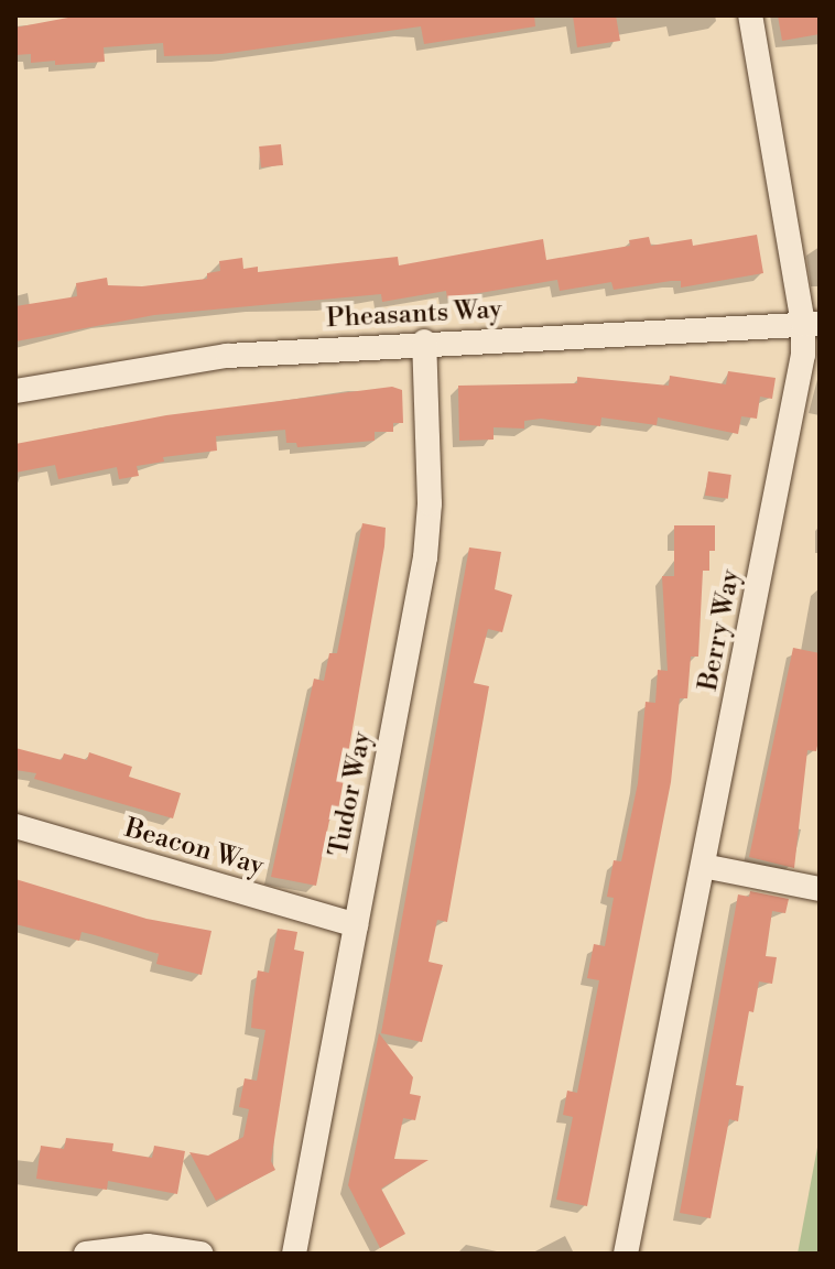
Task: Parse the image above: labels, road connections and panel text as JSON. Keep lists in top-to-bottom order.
{
  "streets": {
    "street": [
      "Pheasants Way",
      "Berry Way",
      "Tudor Way",
      "Beacon Way"
    ]
  },
  "crossings": [
    ["Pheasants Way", "Berry Way"],
    ["Pheasants Way", "Tudor Way"],
    ["Tudor Way", "Beacon Way"]
  ]
}
